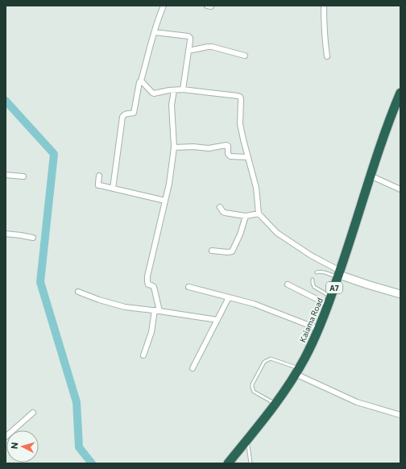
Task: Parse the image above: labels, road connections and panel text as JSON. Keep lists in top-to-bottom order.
{
  "streets": {
    "highway": ["A7", "Kaiama Road"]
  },
  "north": "left"
}
